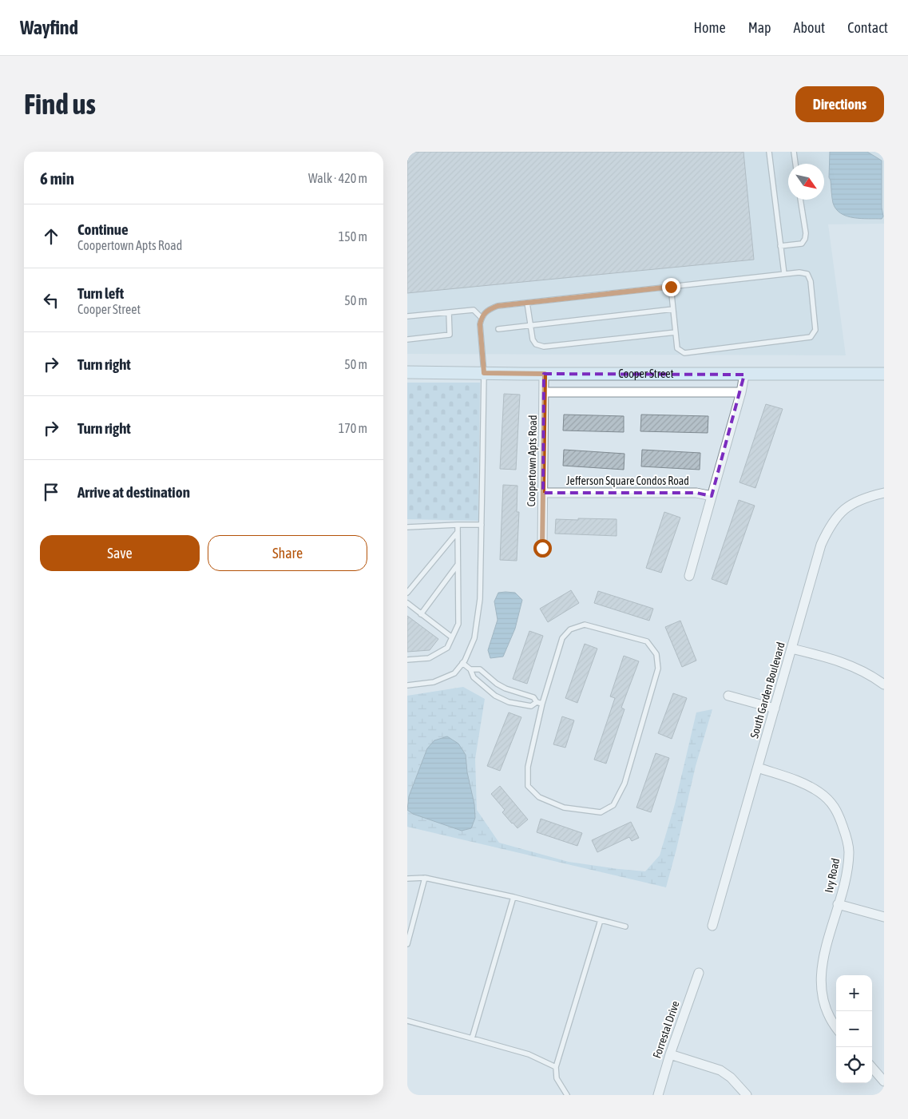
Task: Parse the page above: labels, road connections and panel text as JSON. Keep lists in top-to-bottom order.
{
  "streets": {
    "street": [
      "Cooper Street",
      "Coopertown Apts Road",
      "Jefferson Square Condos Road",
      "South Garden Boulevard",
      "Ivy Road",
      "Forrestal Drive"
    ]
  },
  "crossings": [
    ["Cooper Street", "Coopertown Apts Road"],
    ["Coopertown Apts Road", "Jefferson Square Condos Road"],
    ["South Garden Boulevard", "Ivy Road"]
  ],
  "north": "bottom right",
  "page": {
    "header": "Wayfind",
    "nav": [
      "Home",
      "Map",
      "About",
      "Contact"
    ],
    "buttons": [
      "Directions",
      ["Save", "Share"]
    ],
    "title": "Find us",
    "heading": ["6 min", "Walk · 420 m"],
    "list": [
      ["Continue", "Coopertown Apts Road", "150 m"],
      ["Turn left", "Cooper Street", "50 m"],
      ["Turn right", "50 m"],
      ["Turn right", "170 m"],
      "Arrive at destination"
    ],
    "map_buttons": ["+", "−"]
  }
}
